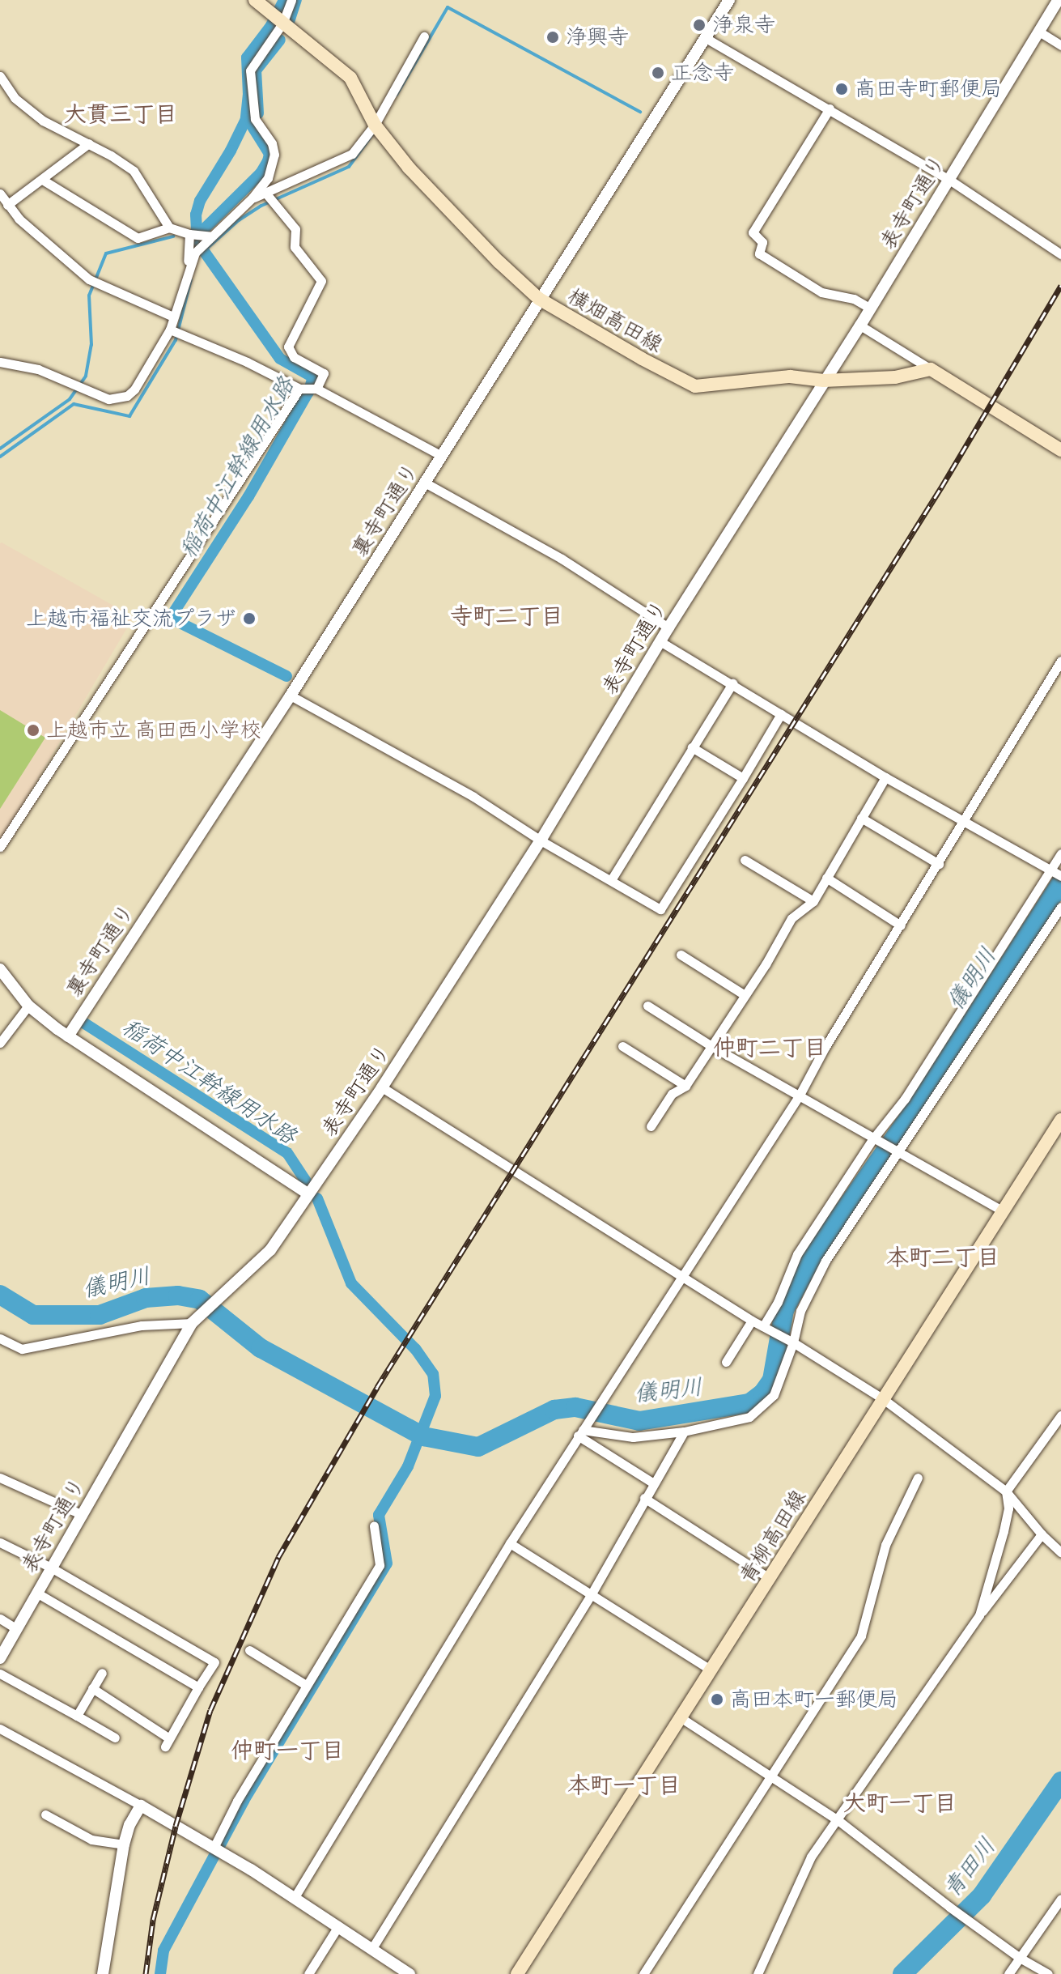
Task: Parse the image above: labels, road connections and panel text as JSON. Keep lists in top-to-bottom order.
{
  "streets": {
    "main road": ["横畑高田線", "青柳高田線"],
    "street": ["表寺町通り", "裏寺町通り"]
  },
  "crossings": [
    ["表寺町通り", "横畑高田線"],
    ["横畑高田線", "裏寺町通り"]
  ],
  "districts": [
    "大貫三丁目",
    "寺町二丁目",
    "仲町二丁目",
    "本町二丁目",
    "仲町一丁目",
    "本町一丁目",
    "大町一丁目"
  ],
  "water": ["稲荷中江幹線用水路", "儀明川", "青田川"],
  "places": [
    "浄泉寺",
    "浄興寺",
    "正念寺",
    "高田寺町郵便局",
    "上越市福祉交流プラザ",
    "上越市立 高田西小学校",
    "高田本町一郵便局"
  ]
}
